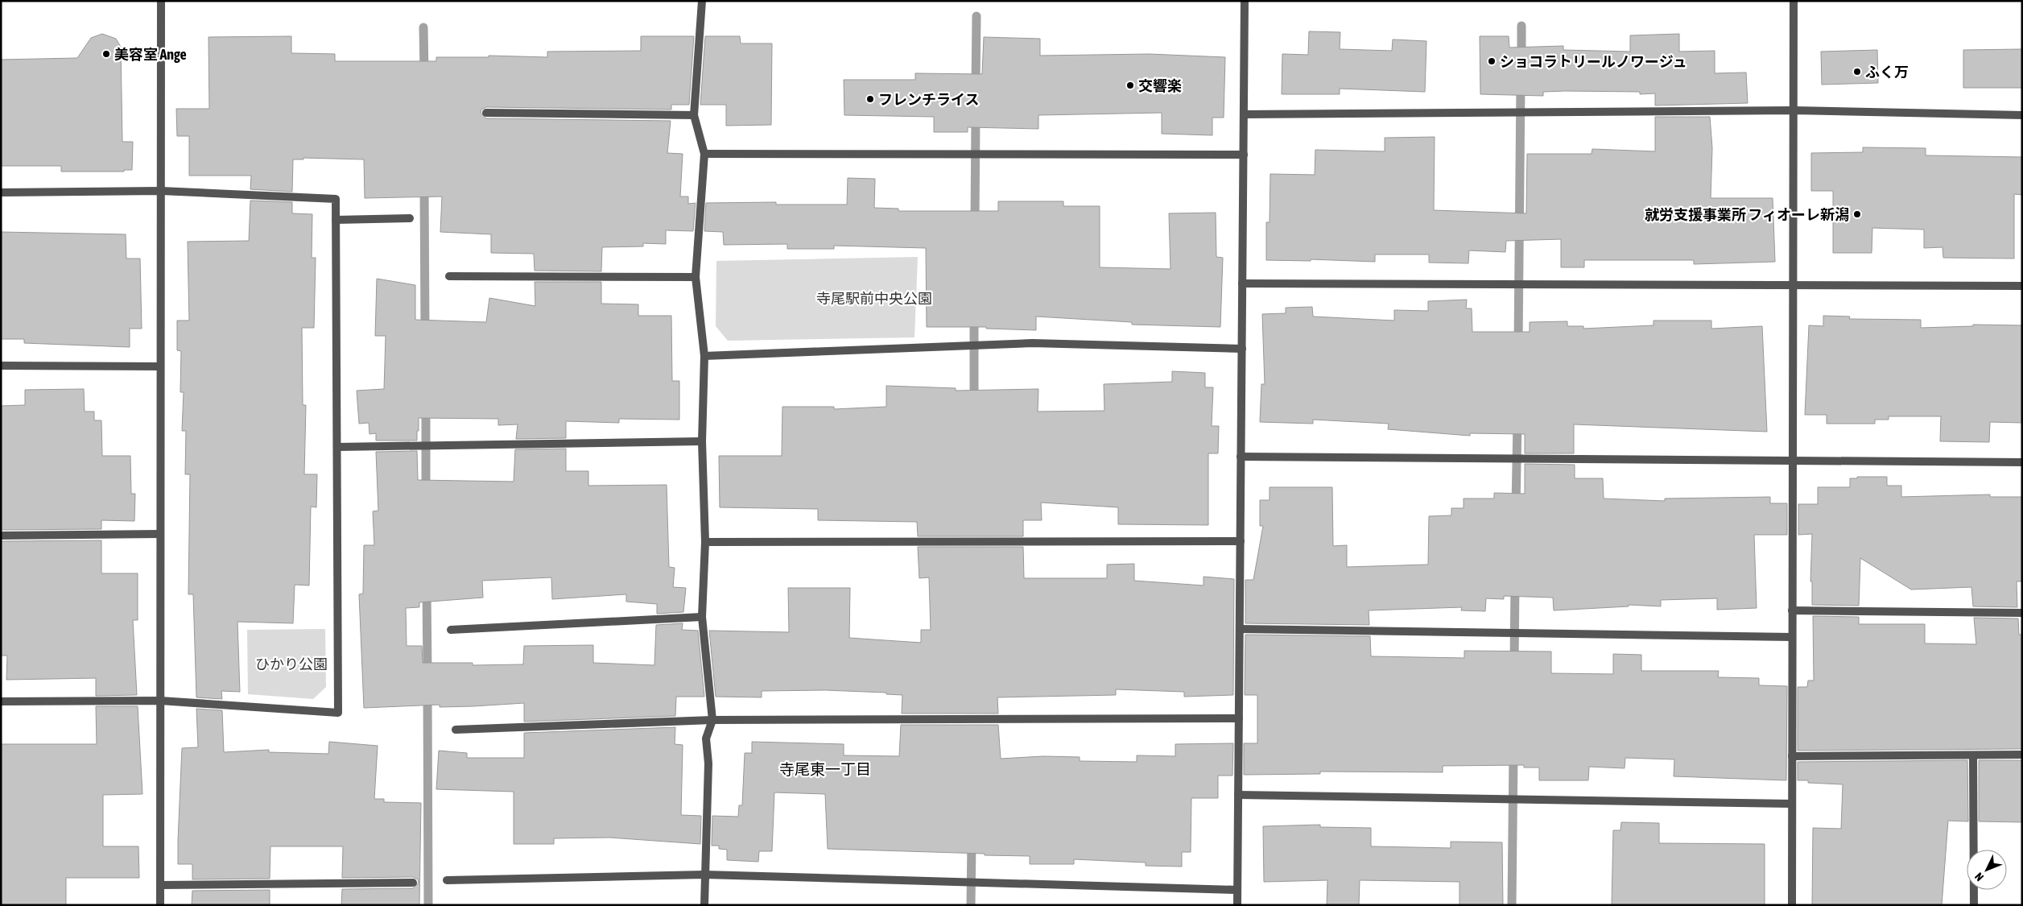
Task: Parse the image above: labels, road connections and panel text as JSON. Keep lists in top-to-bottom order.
{
  "districts": ["寺尾東一丁目"],
  "parks": ["寺尾駅前中央公園", "ひかり公園"],
  "places": [
    "美容室 Ange",
    "ショコラトリールノワージュ",
    "ふく万",
    "交響楽",
    "フレンチライス",
    "就労支援事業所 フィオーレ新潟"
  ],
  "north": "bottom left"
}
